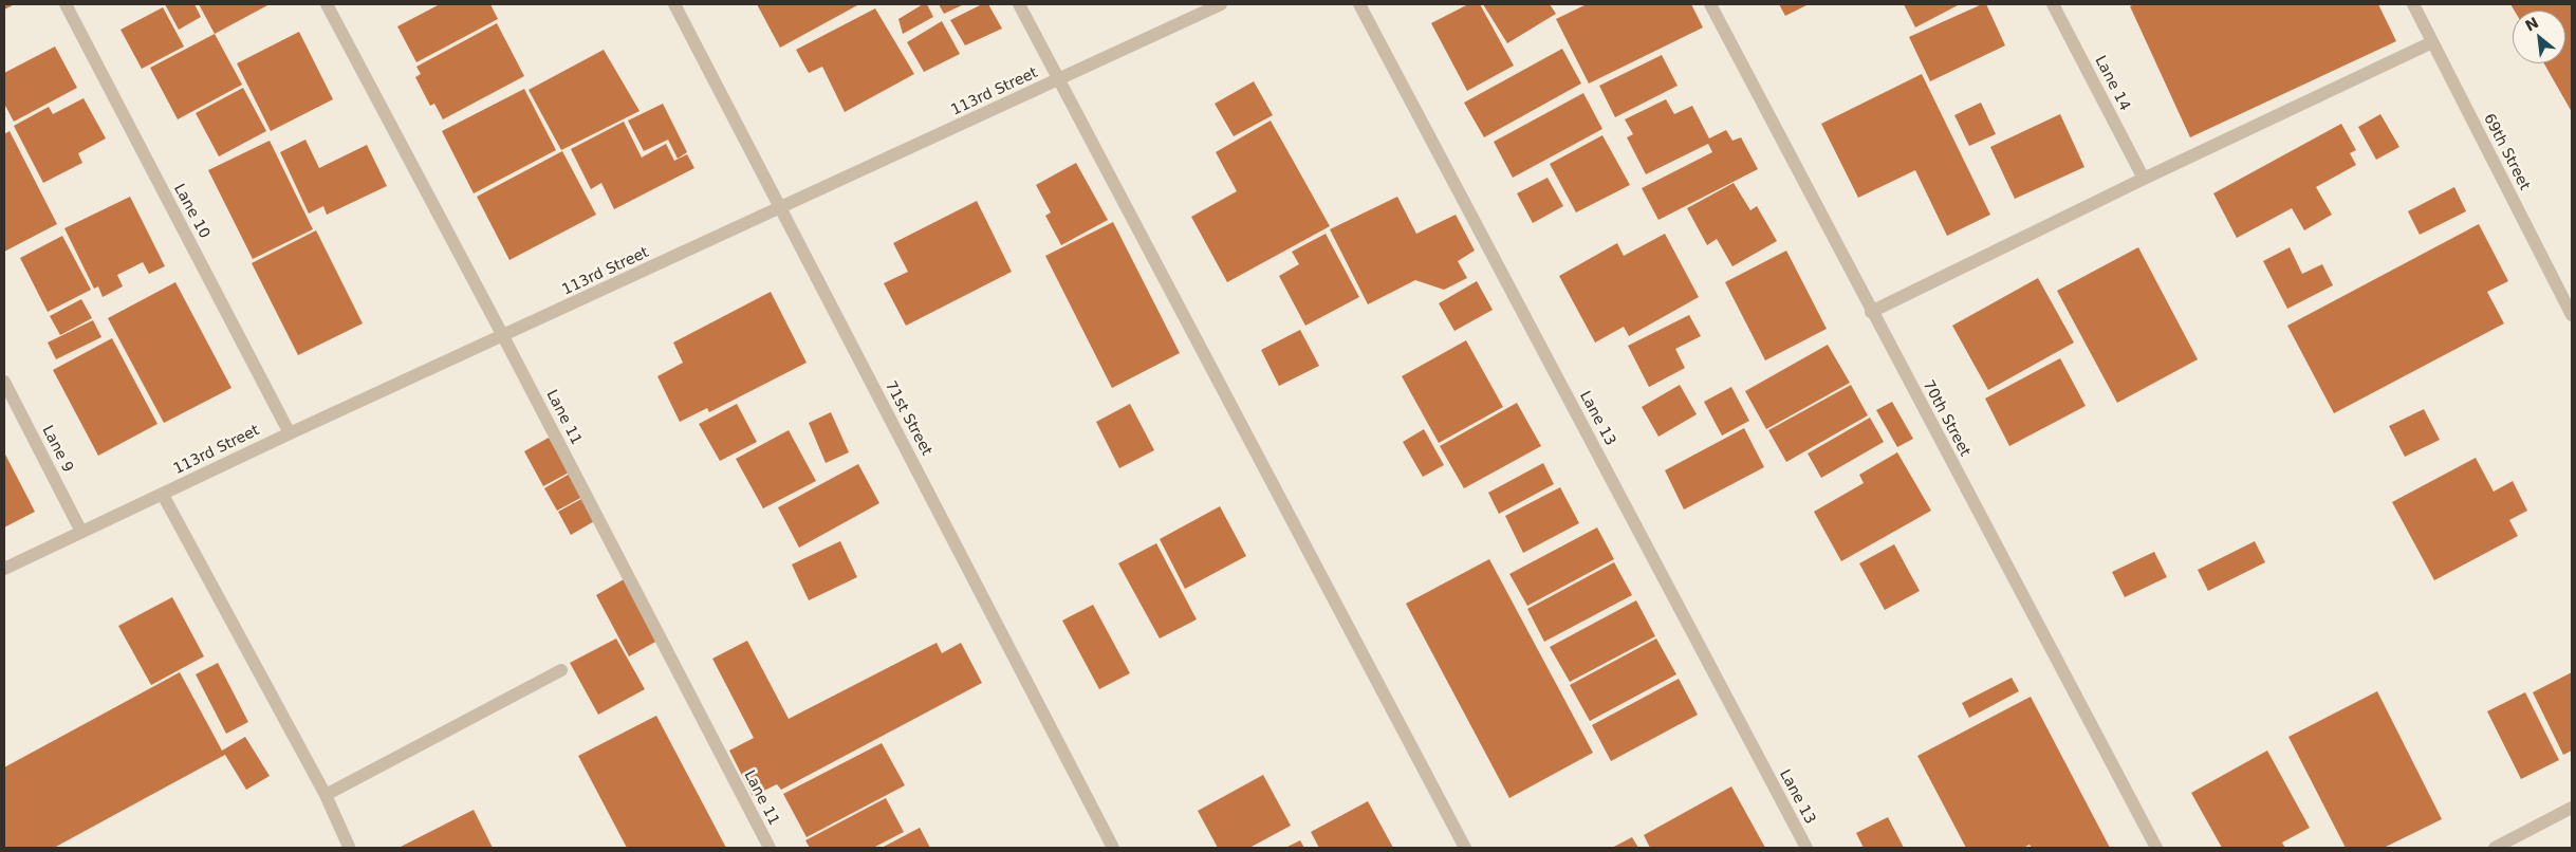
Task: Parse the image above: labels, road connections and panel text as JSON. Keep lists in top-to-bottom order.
{
  "streets": {
    "street": [
      "Lane 14",
      "113rd Street",
      "69th Street",
      "Lane 10",
      "Lane 11",
      "71st Street",
      "Lane 13",
      "70th Street",
      "Lane 9"
    ]
  },
  "crossings": [
    ["113rd Street", "Lane 10"],
    ["113rd Street", "Lane 11"],
    ["113rd Street", "71st Street"],
    ["113rd Street", "Lane 9"]
  ],
  "north": "top left"
}
